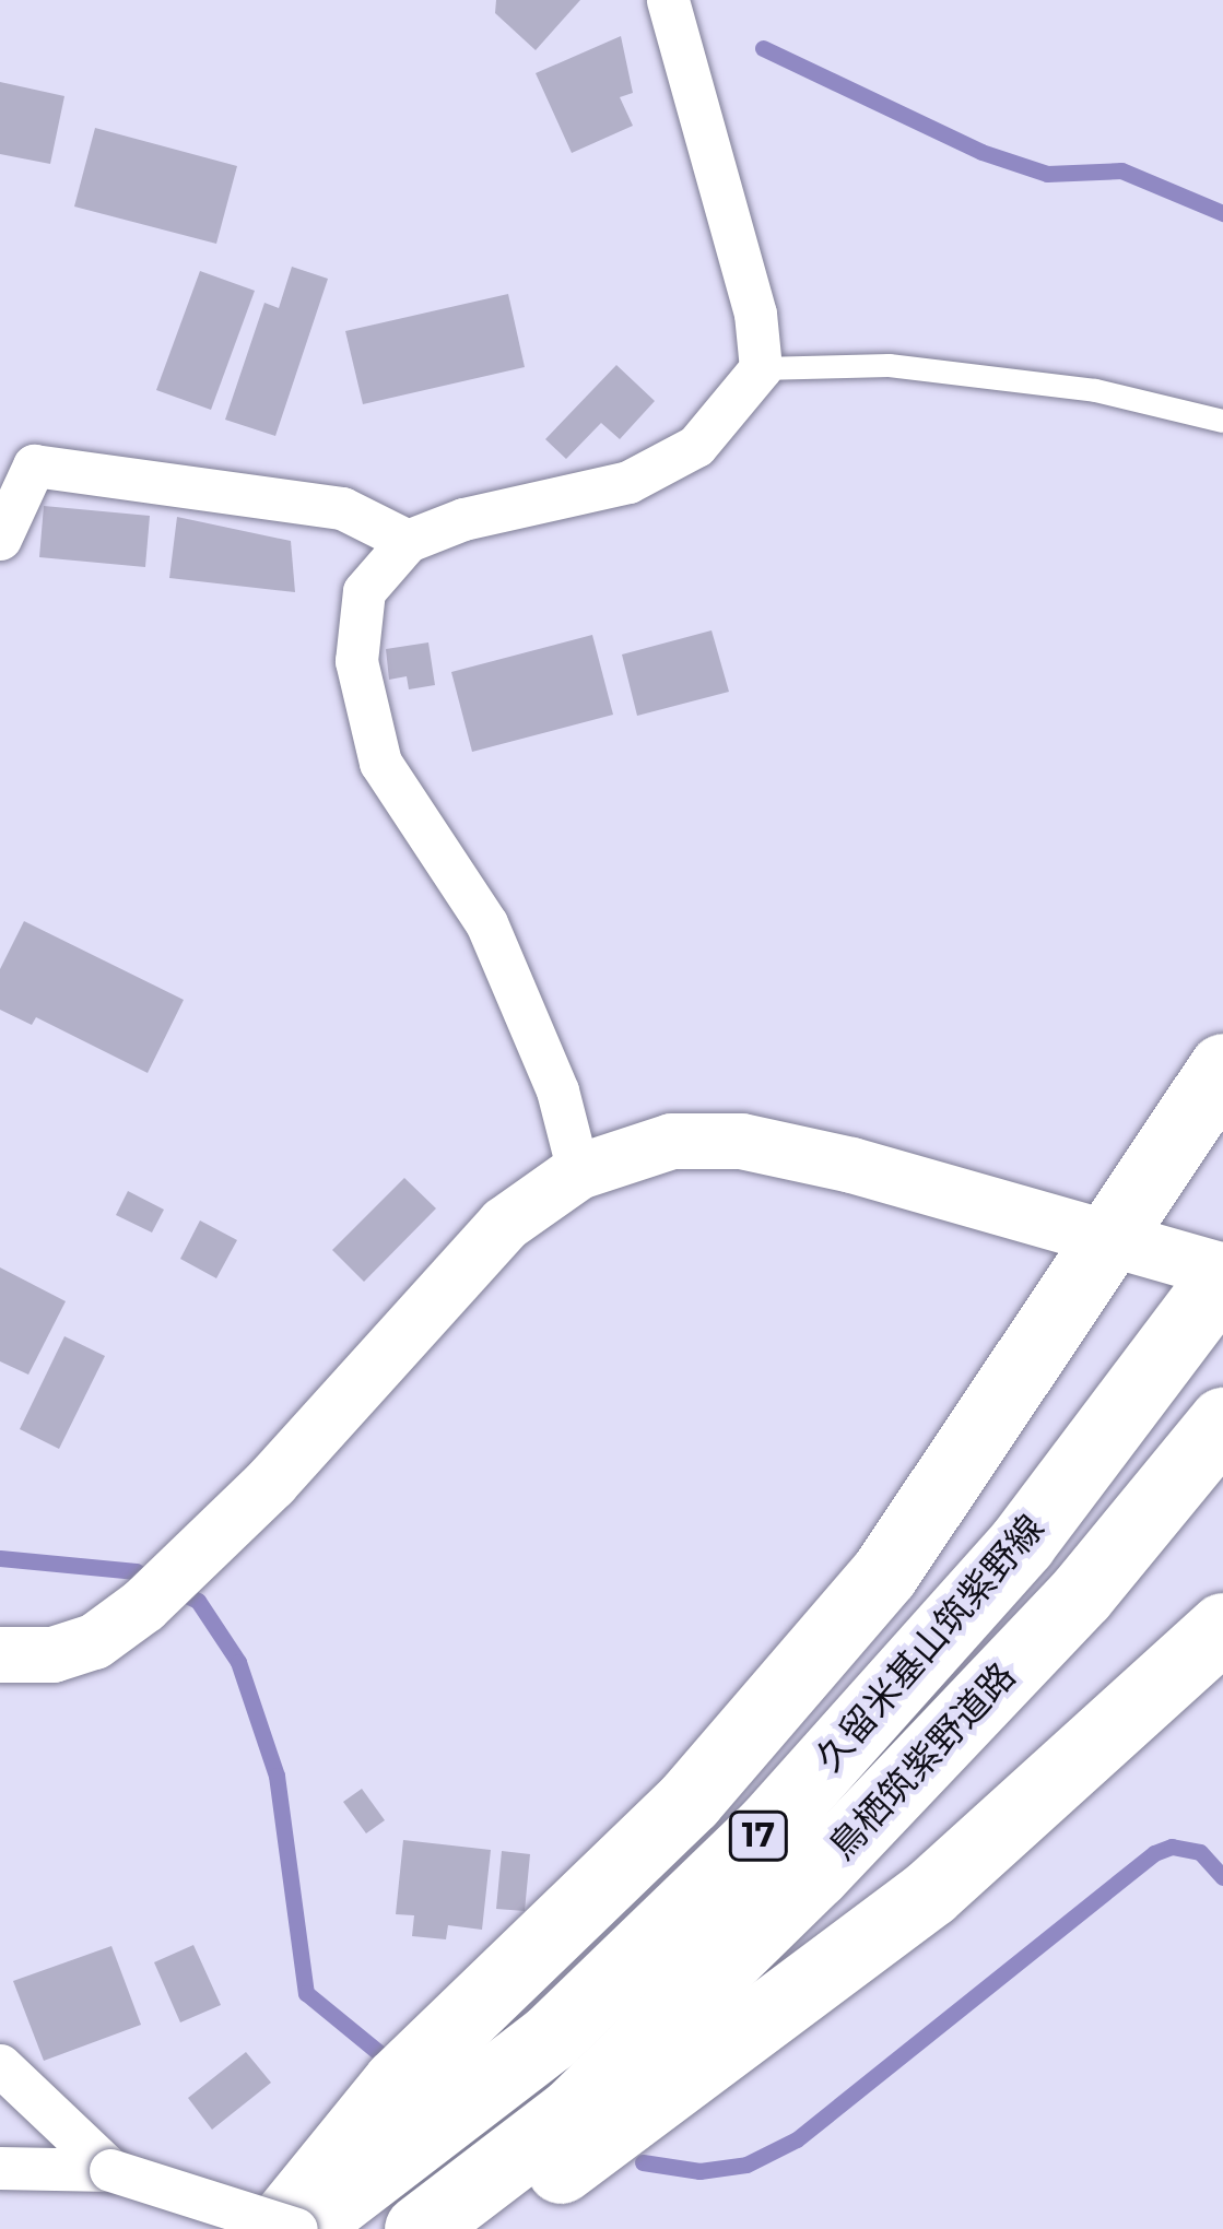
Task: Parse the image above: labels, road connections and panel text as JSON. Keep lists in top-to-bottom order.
{
  "streets": {
    "main road": ["久留米基山筑紫野線", "鳥栖筑紫野道路", "17"]
  }
}
